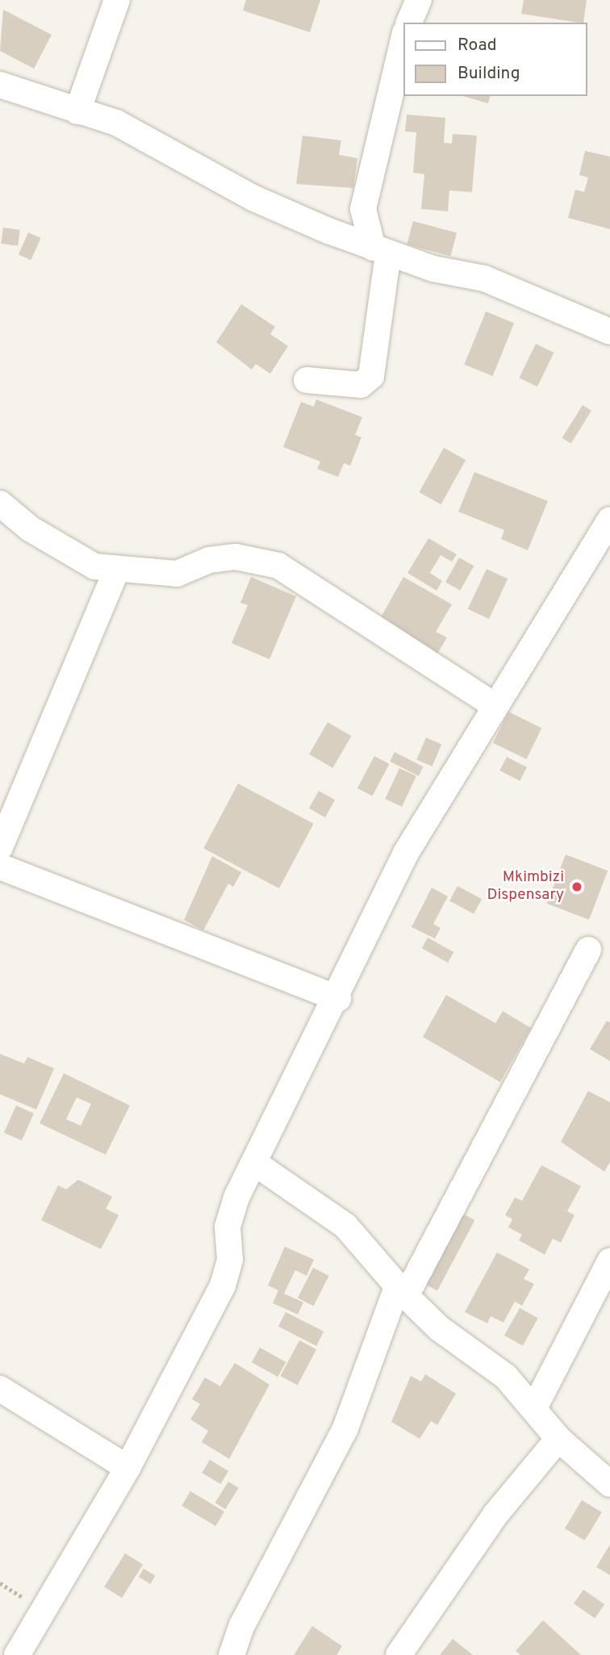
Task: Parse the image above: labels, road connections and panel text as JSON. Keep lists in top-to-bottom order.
{
  "places": ["Mkimbizi Dispensary"],
  "legend": ["Road", "Building"]
}
